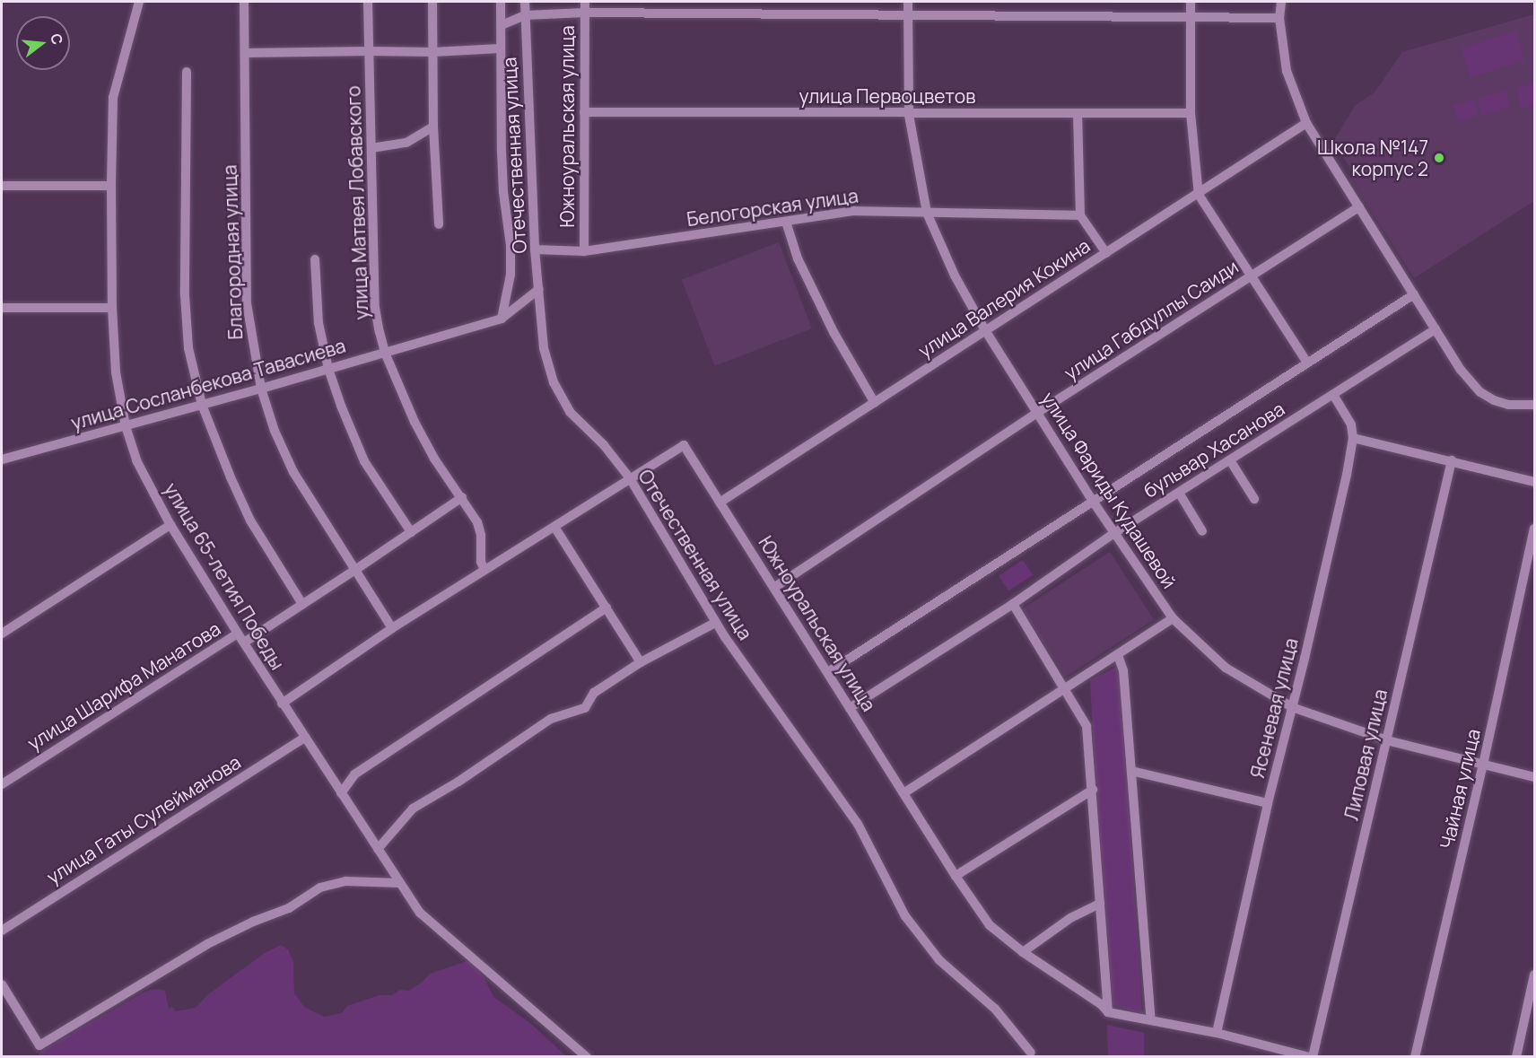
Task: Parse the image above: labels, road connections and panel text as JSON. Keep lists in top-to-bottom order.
{
  "streets": {
    "street": [
      "улица Первоцветов",
      "Южноуральская улица",
      "Отечественная улица",
      "улица Матвея Лобавского",
      "Белогорская улица",
      "Благородная улица",
      "улица Валерия Кокина",
      "улица Габдуллы Саиди",
      "улица Сосланбекова Тавасиева",
      "бульвар Хасанова",
      "улица Фариды Кудашевой",
      "улица 65-летия Победы",
      "улица Шарифа Манатова",
      "Ясеневая улица",
      "Липовая улица",
      "Чайная улица",
      "улица Гаты Сулейманова"
    ]
  },
  "crossings": [
    ["улица Первоцветов", "Южноуральская улица"],
    ["улица Первоцветов", "улица Фариды Кудашевой"],
    ["Южноуральская улица", "Отечественная улица"],
    ["Южноуральская улица", "улица Матвея Лобавского"],
    ["Южноуральская улица", "Белогорская улица"],
    ["Южноуральская улица", "Благородная улица"],
    ["Южноуральская улица", "улица Валерия Кокина"],
    ["Южноуральская улица", "улица Габдуллы Саиди"],
    ["Южноуральская улица", "бульвар Хасанова"],
    ["Южноуральская улица", "улица 65-летия Победы"],
    ["Южноуральская улица", "Ясеневая улица"],
    ["Южноуральская улица", "Липовая улица"],
    ["Отечественная улица", "Белогорская улица"],
    ["Отечественная улица", "улица Сосланбекова Тавасиева"],
    ["улица Матвея Лобавского", "улица Сосланбекова Тавасиева"],
    ["Белогорская улица", "улица Фариды Кудашевой"],
    ["Благородная улица", "улица Сосланбекова Тавасиева"],
    ["улица Валерия Кокина", "улица Фариды Кудашевой"],
    ["улица Габдуллы Саиди", "улица Фариды Кудашевой"],
    ["улица Сосланбекова Тавасиева", "улица 65-летия Победы"],
    ["бульвар Хасанова", "улица Фариды Кудашевой"],
    ["бульвар Хасанова", "Ясеневая улица"],
    ["улица Фариды Кудашевой", "Ясеневая улица"],
    ["улица Фариды Кудашевой", "Липовая улица"],
    ["улица Фариды Кудашевой", "Чайная улица"],
    ["улица 65-летия Победы", "улица Шарифа Манатова"],
    ["улица 65-летия Победы", "улица Гаты Сулейманова"]
  ],
  "places": ["Школа №147 корпус 2"],
  "north": "right"
}
